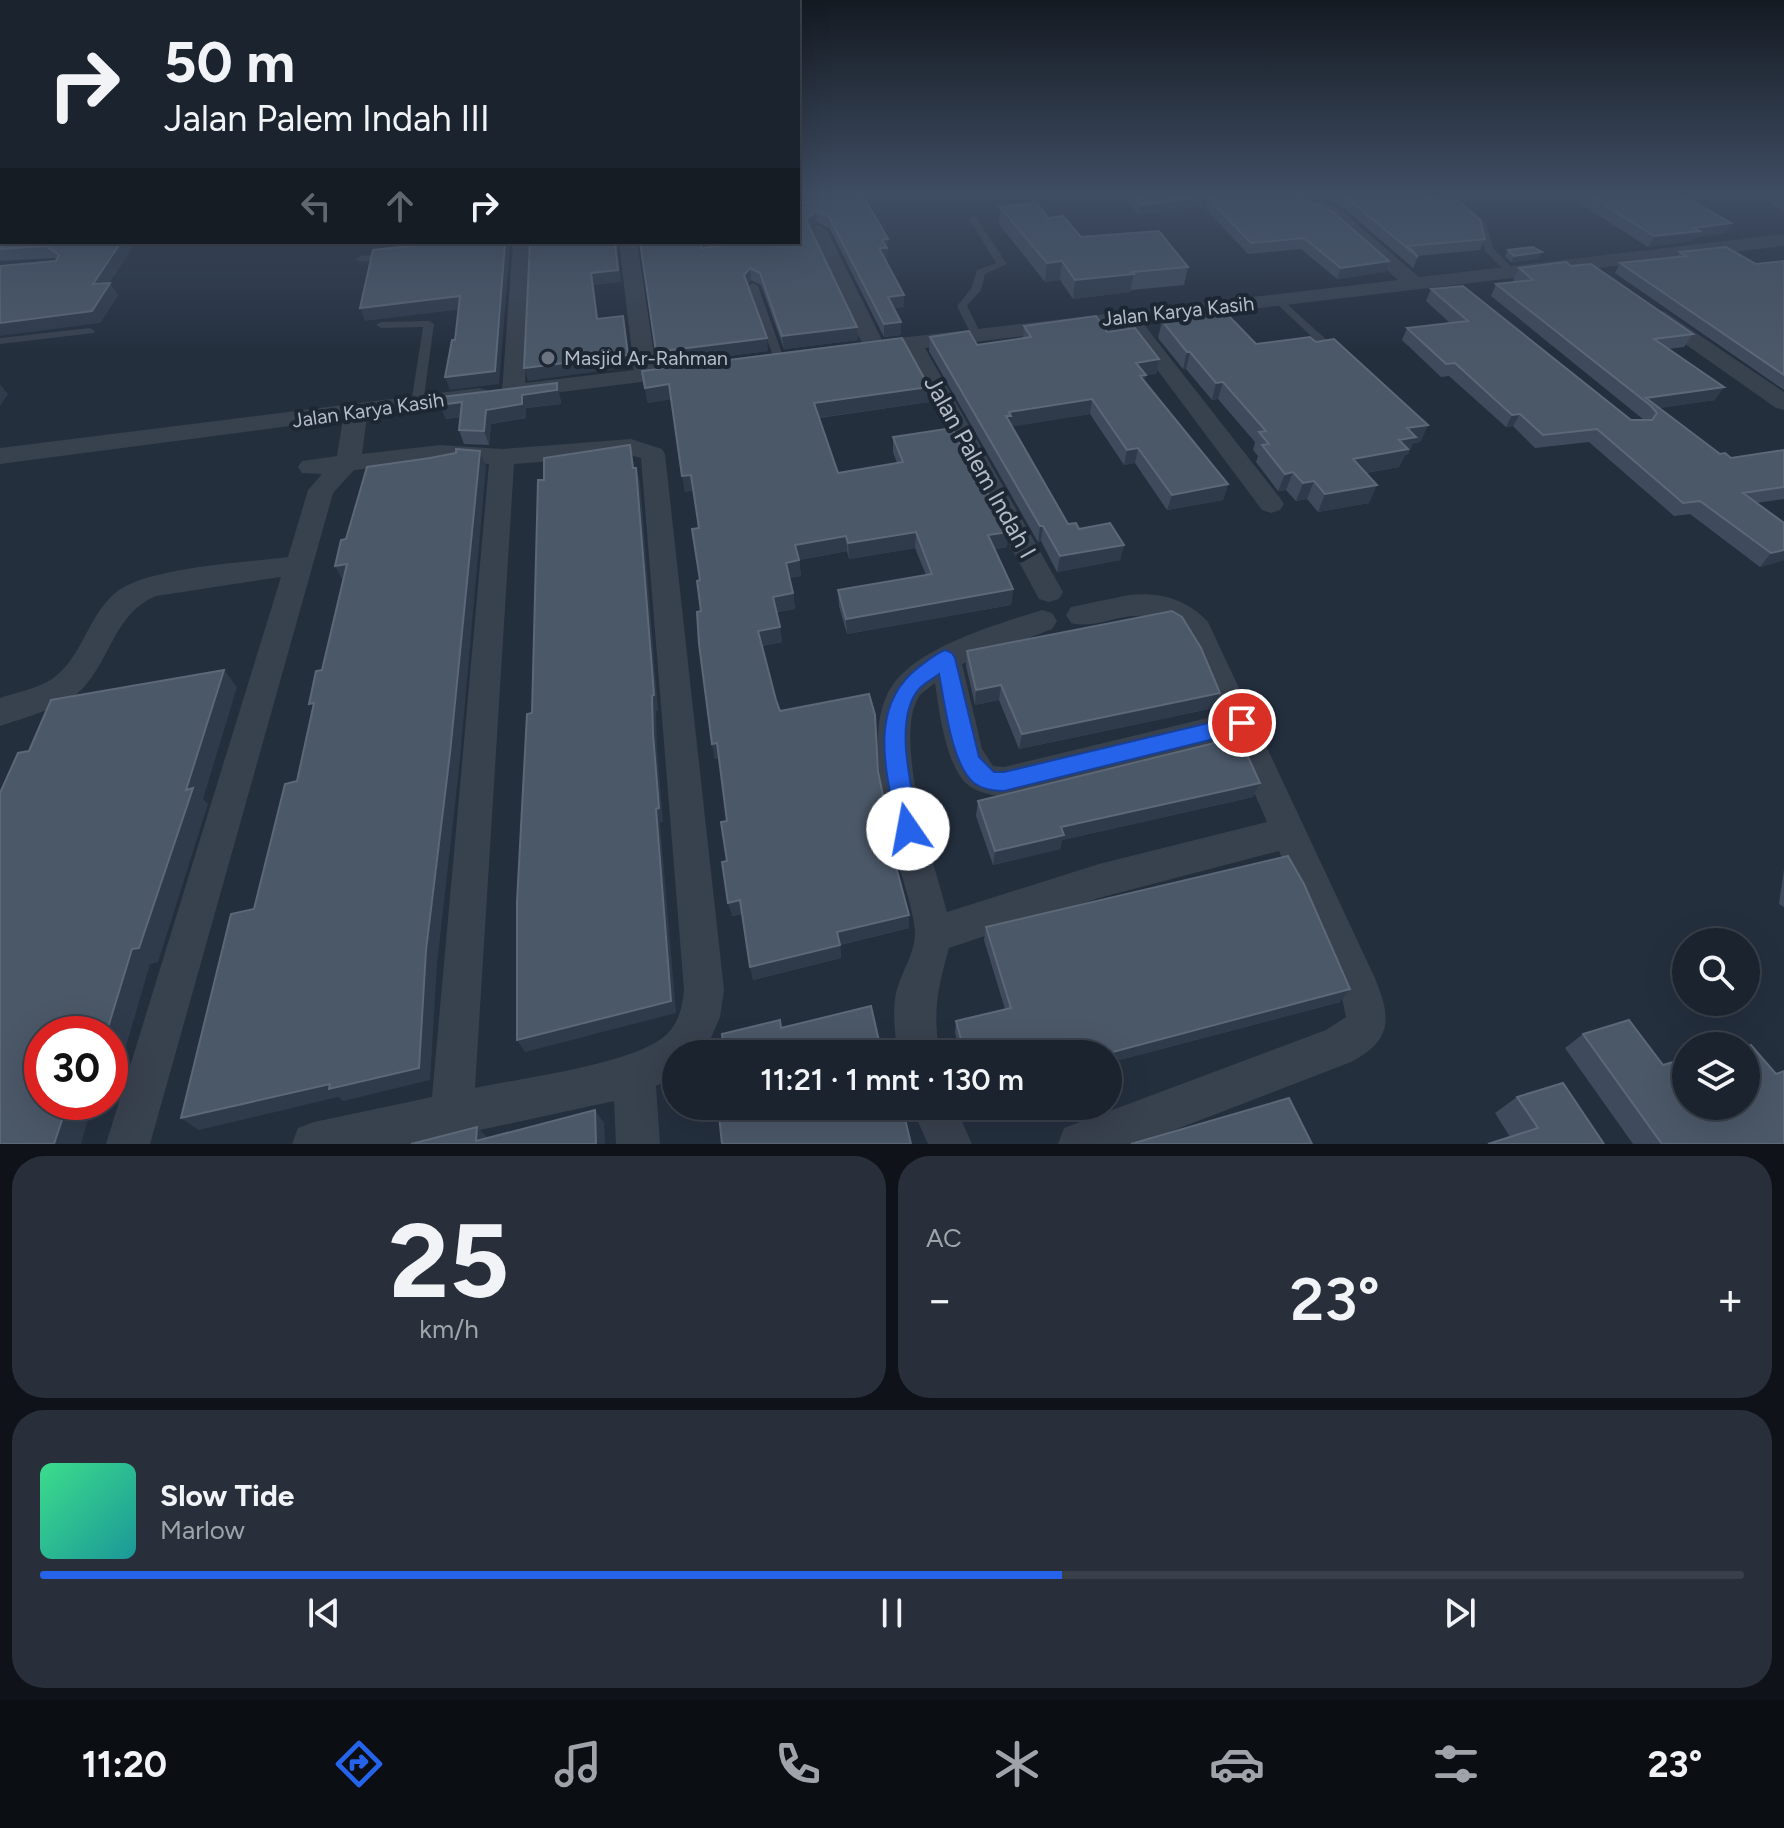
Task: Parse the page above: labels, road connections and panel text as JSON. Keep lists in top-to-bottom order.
{
  "streets": {
    "street": ["Jalan Karya Kasih", "Jalan Palem Indah I"]
  },
  "crossings": [
    ["Jalan Karya Kasih", "Jalan Palem Indah I"]
  ],
  "places": ["Masjid Ar-Rahman"],
  "page": {
    "turn": ["50 m", "Jalan Palem Indah III"],
    "limit": "30",
    "trip": "11:21 · 1 mnt · 130 m",
    "tile": [
      ["25", "km/h"],
      "AC"
    ],
    "heat": ["−", "23°", "+"],
    "song": ["Slow Tide", "Marlow"],
    "tabs": ["11:20", "23°"]
  }
}
